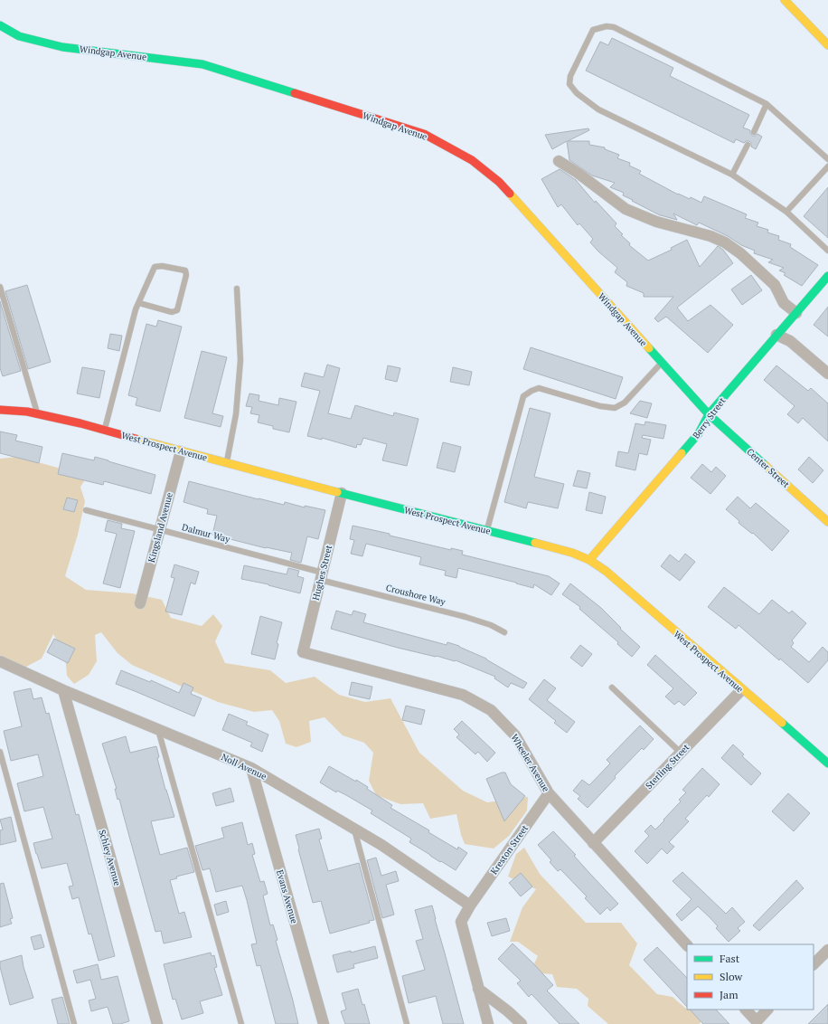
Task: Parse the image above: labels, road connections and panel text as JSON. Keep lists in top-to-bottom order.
{
  "streets": {
    "street": [
      "Windgap Avenue",
      "Berry Street",
      "West Prospect Avenue",
      "Center Street",
      "Kingsland Avenue",
      "Hughes Street",
      "Wheeler Avenue",
      "Noll Avenue",
      "Sterling Street",
      "Kreston Street",
      "Schley Avenue",
      "Evans Avenue"
    ],
    "lane": ["Dalmur Way", "Croushore Way"]
  },
  "crossings": [
    ["Windgap Avenue", "Berry Street"],
    ["Windgap Avenue", "Center Street"],
    ["Berry Street", "West Prospect Avenue"],
    ["Berry Street", "Center Street"],
    ["West Prospect Avenue", "Kingsland Avenue"],
    ["West Prospect Avenue", "Hughes Street"],
    ["West Prospect Avenue", "Sterling Street"],
    ["Kingsland Avenue", "Dalmur Way"],
    ["Dalmur Way", "Hughes Street"],
    ["Dalmur Way", "Croushore Way"],
    ["Hughes Street", "Croushore Way"],
    ["Hughes Street", "Wheeler Avenue"],
    ["Wheeler Avenue", "Sterling Street"],
    ["Wheeler Avenue", "Kreston Street"],
    ["Noll Avenue", "Kreston Street"],
    ["Noll Avenue", "Schley Avenue"],
    ["Noll Avenue", "Evans Avenue"]
  ],
  "legend": ["Fast", "Slow", "Jam"]
}
